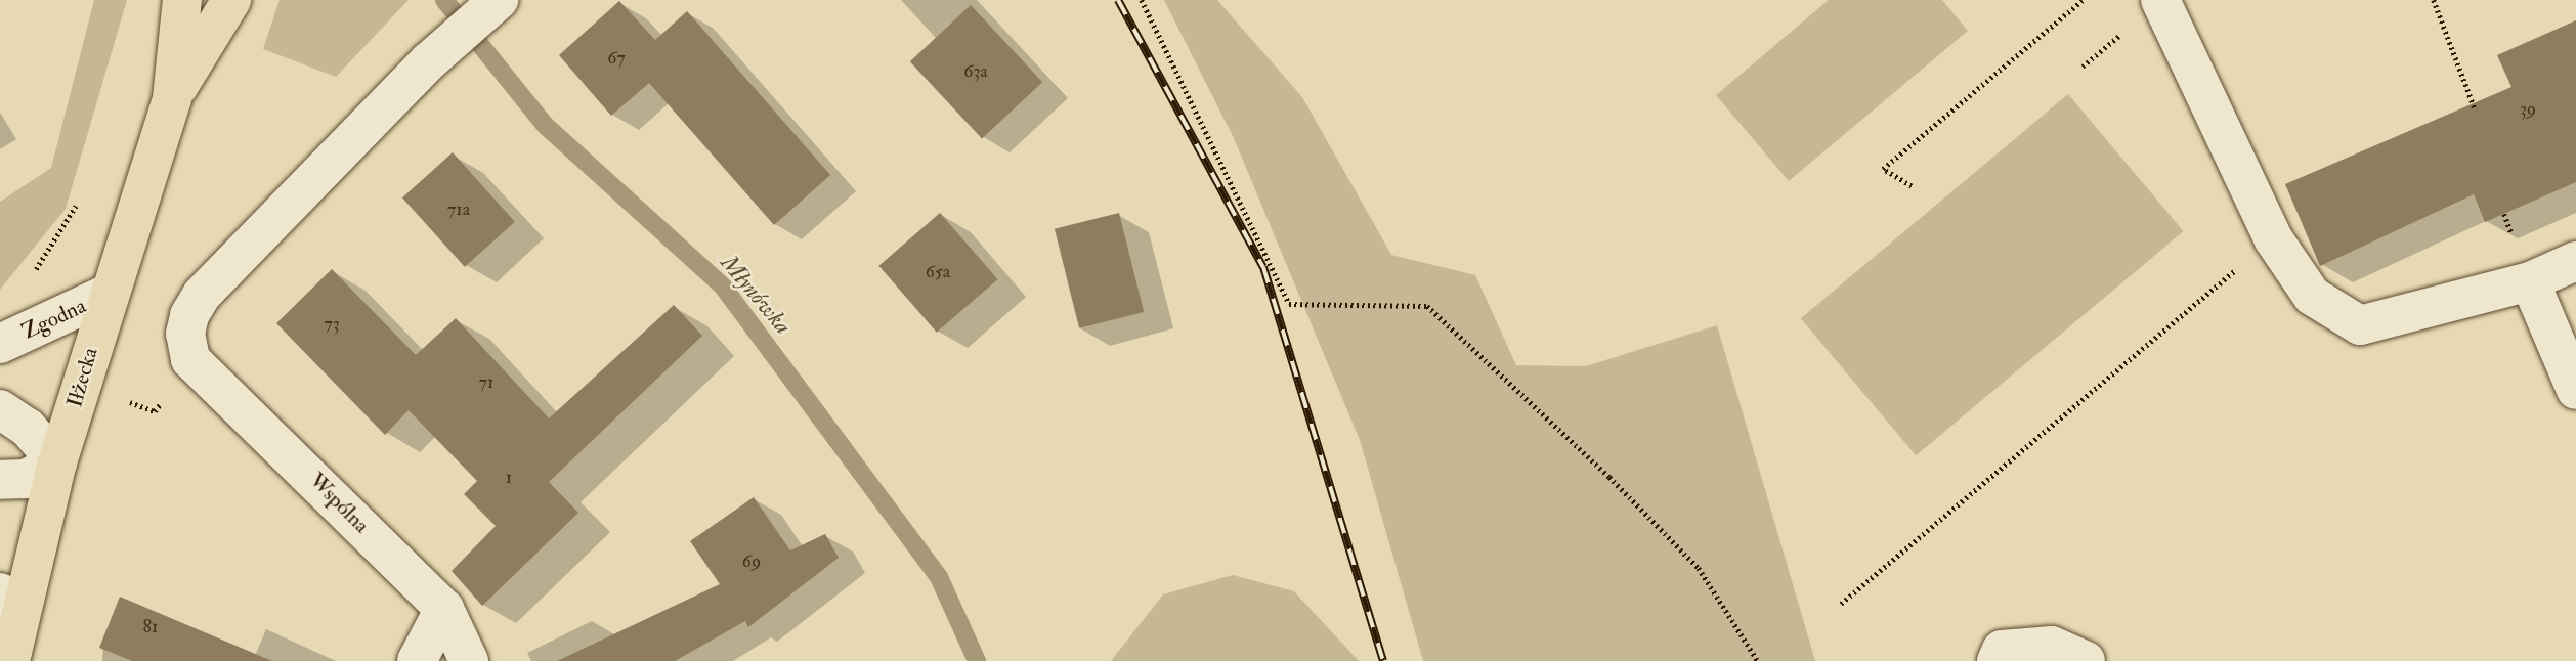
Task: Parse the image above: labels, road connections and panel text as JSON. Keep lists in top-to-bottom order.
{
  "streets": {
    "main road": ["Iłżecka"],
    "street": ["Zgodna", "Wspólna"]
  },
  "crossings": [
    ["Zgodna", "Iłżecka"]
  ],
  "water": ["Młynówka"],
  "house_numbers": [
    "67",
    "63a",
    "39",
    "71a",
    "65a",
    "73",
    "71",
    "1",
    "69",
    "81"
  ]
}
